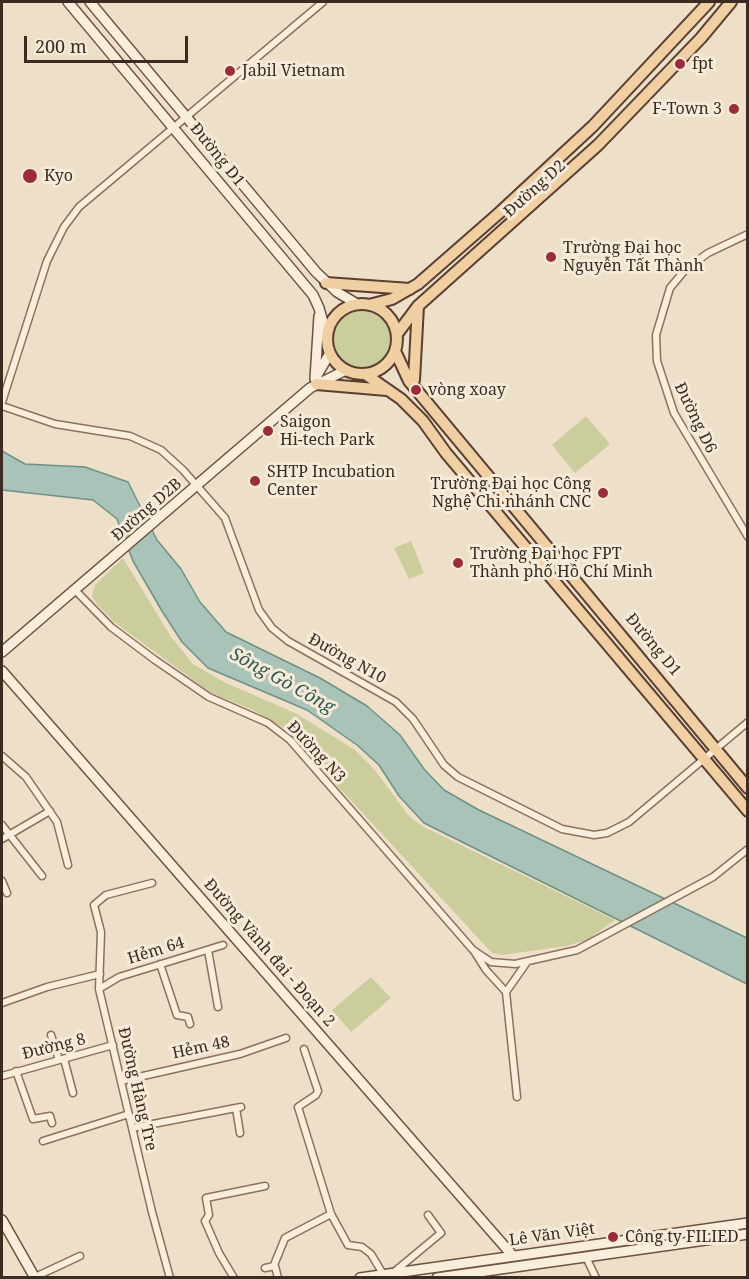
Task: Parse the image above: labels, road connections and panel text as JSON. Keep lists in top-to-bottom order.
{
  "streets": {
    "main road": ["Đường D1", "Đường D2"],
    "street": [
      "Đường D6",
      "Đường D2B",
      "Đường N10",
      "Đường N3",
      "Hẻm 64",
      "Đường Vành đai - Đoạn 2",
      "Đường 8",
      "Hẻm 48",
      "Đường Hàng Tre",
      "Lê Văn Việt"
    ]
  },
  "crossings": [
    ["Đường D1", "Đường D2"],
    ["Đường D1", "Đường D2B"],
    ["Đường D1", "Đường N10"],
    ["Đường D2", "Đường D2B"],
    ["Đường D2B", "Đường N10"],
    ["Đường D2B", "Đường N3"],
    ["Hẻm 64", "Đường Hàng Tre"],
    ["Đường Vành đai - Đoạn 2", "Lê Văn Việt"],
    ["Đường 8", "Đường Hàng Tre"],
    ["Hẻm 48", "Đường Hàng Tre"]
  ],
  "water": ["Sông Gò Công"],
  "places": [
    "fpt",
    "Jabil Vietnam",
    "F-Town 3",
    "Kyo",
    "Trường Đại học Nguyễn Tất Thành",
    "vòng xoay",
    "Saigon Hi-tech Park",
    "SHTP Incubation Center",
    "Trường Đại học Công Nghệ Chi nhánh CNC",
    "Trường Đại học FPT Thành phố Hồ Chí Minh",
    "Công ty FILIED"
  ],
  "scale_bar": "200 m"
}
